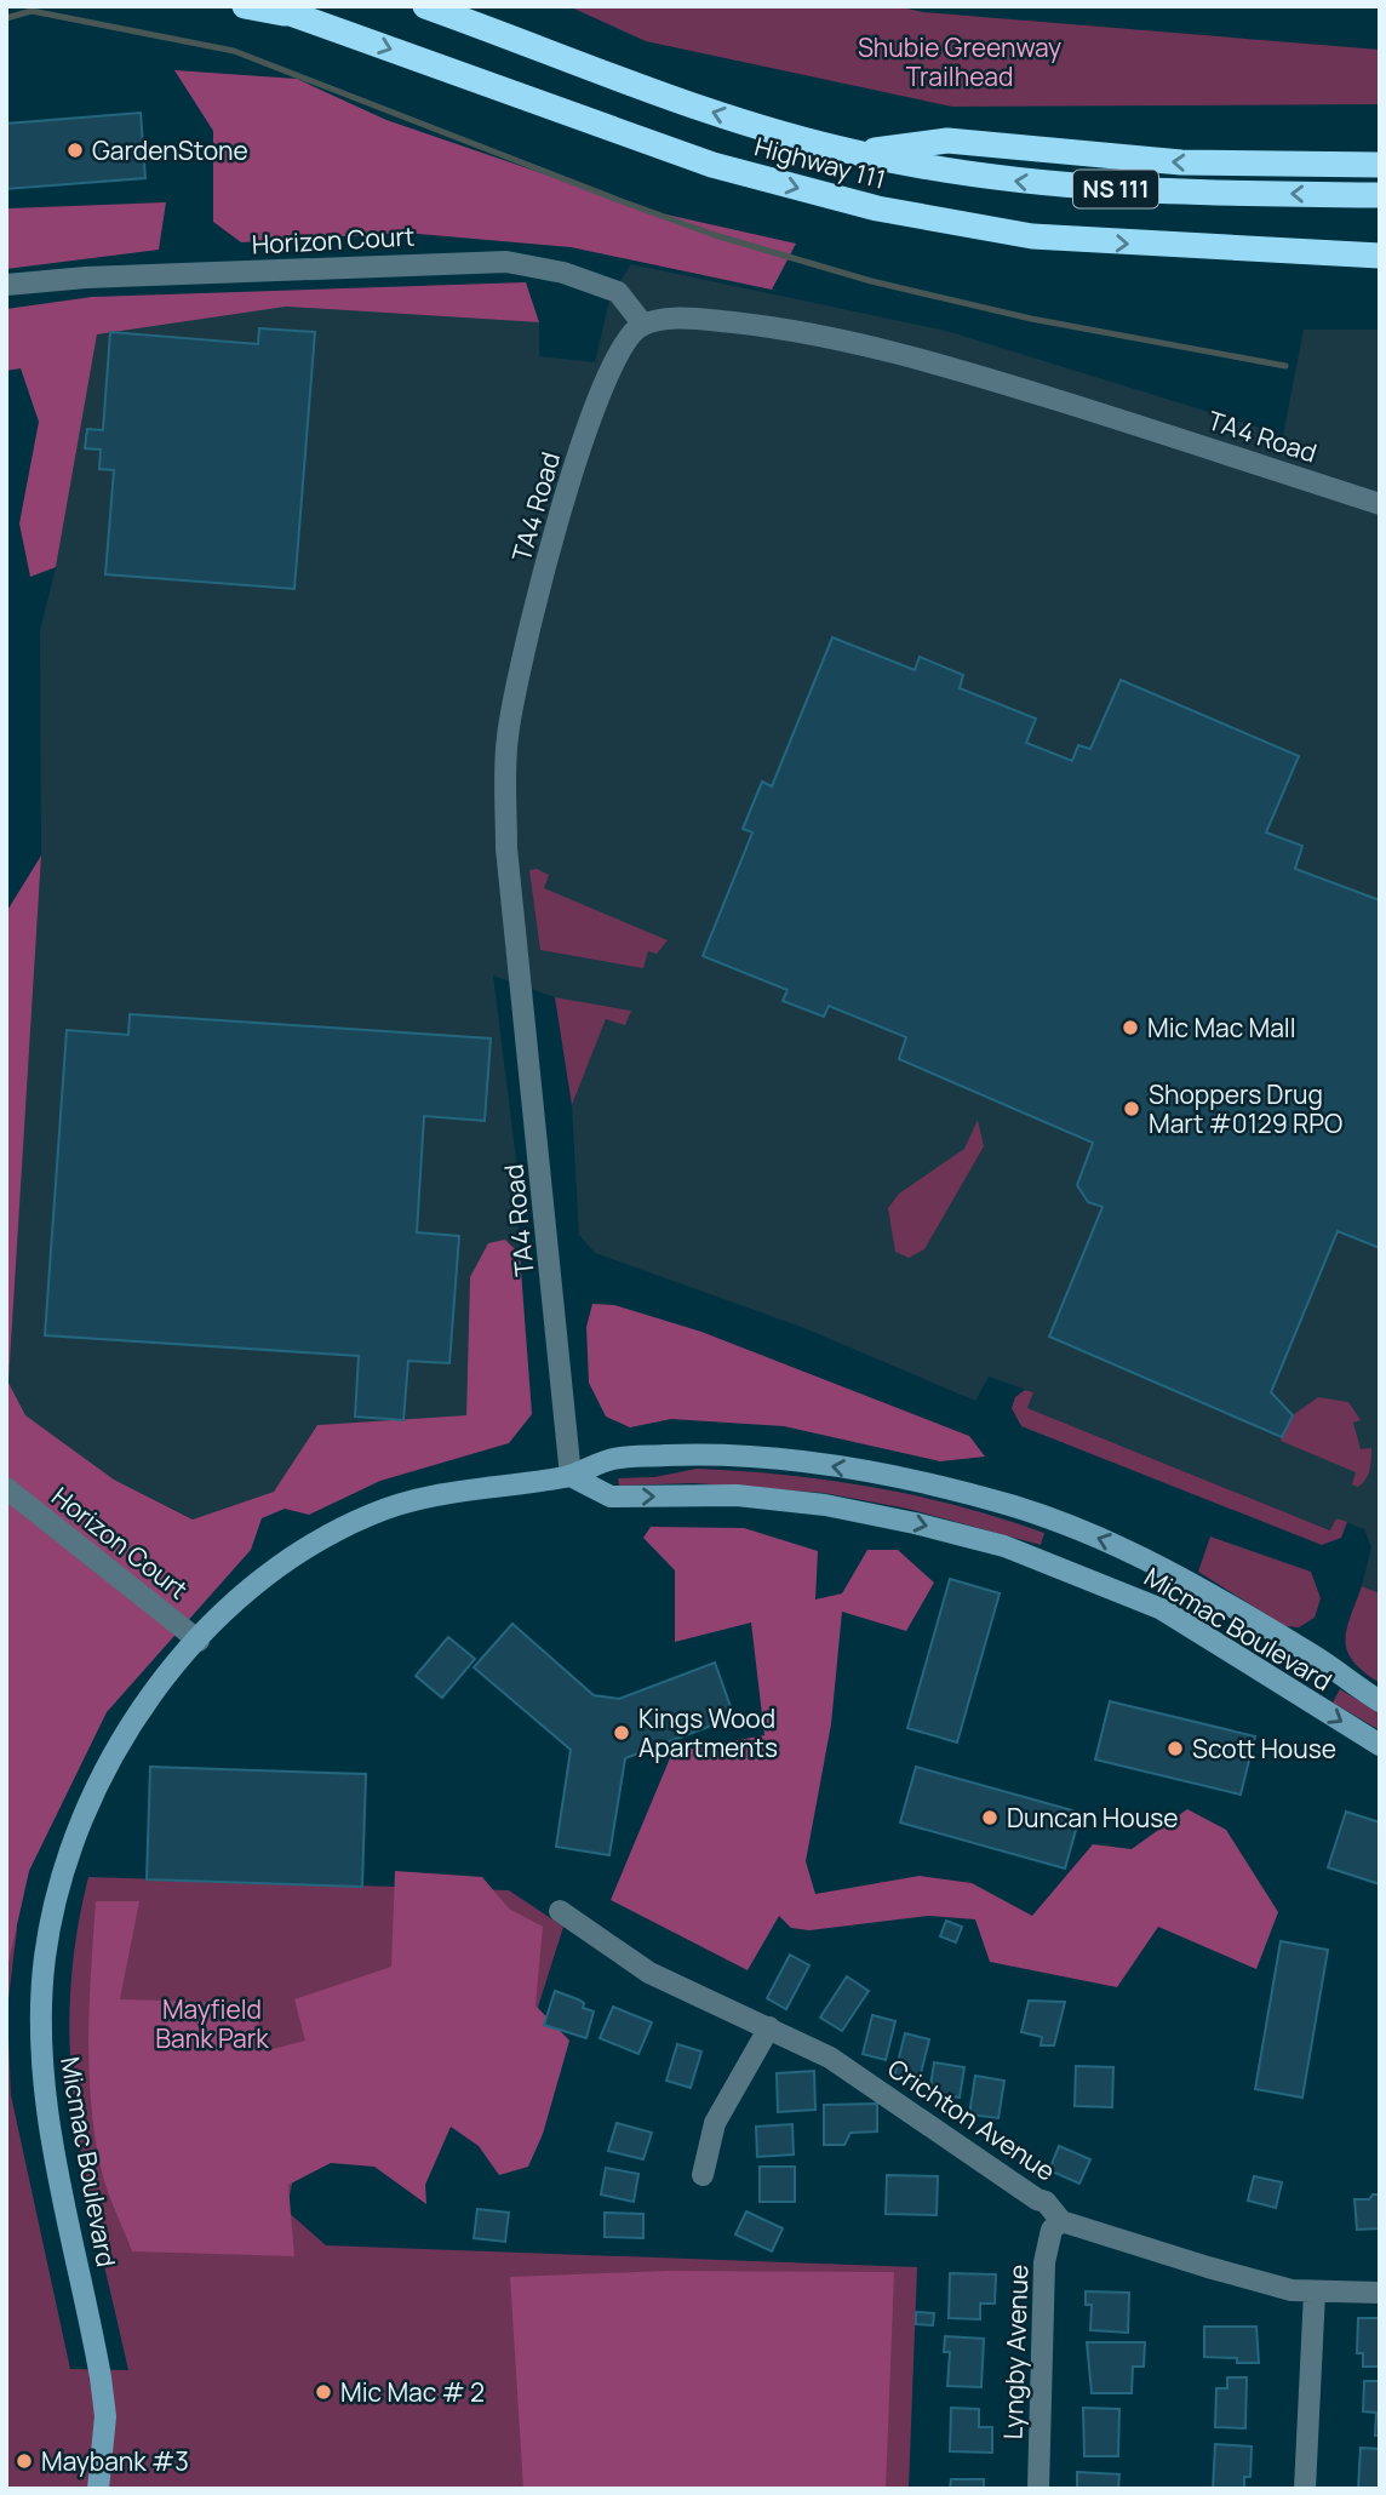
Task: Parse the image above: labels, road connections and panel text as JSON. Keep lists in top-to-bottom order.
{
  "streets": {
    "highway": ["Highway 111", "NS 111"],
    "street": [
      "Horizon Court",
      "TA4 Road",
      "Micmac Boulevard",
      "Crichton Avenue",
      "Lyngby Avenue"
    ]
  },
  "crossings": [
    ["Horizon Court", "TA4 Road"],
    ["Horizon Court", "Micmac Boulevard"],
    ["TA4 Road", "Micmac Boulevard"],
    ["Crichton Avenue", "Lyngby Avenue"]
  ],
  "parks": ["Shubie Greenway Trailhead", "Mayfield Bank Park"],
  "places": [
    "GardenStone",
    "Mic Mac Mall",
    "Shoppers Drug Mart #0129 RPO",
    "Kings Wood Apartments",
    "Scott House",
    "Duncan House",
    "Mic Mac # 2",
    "Maybank #3"
  ]
}
